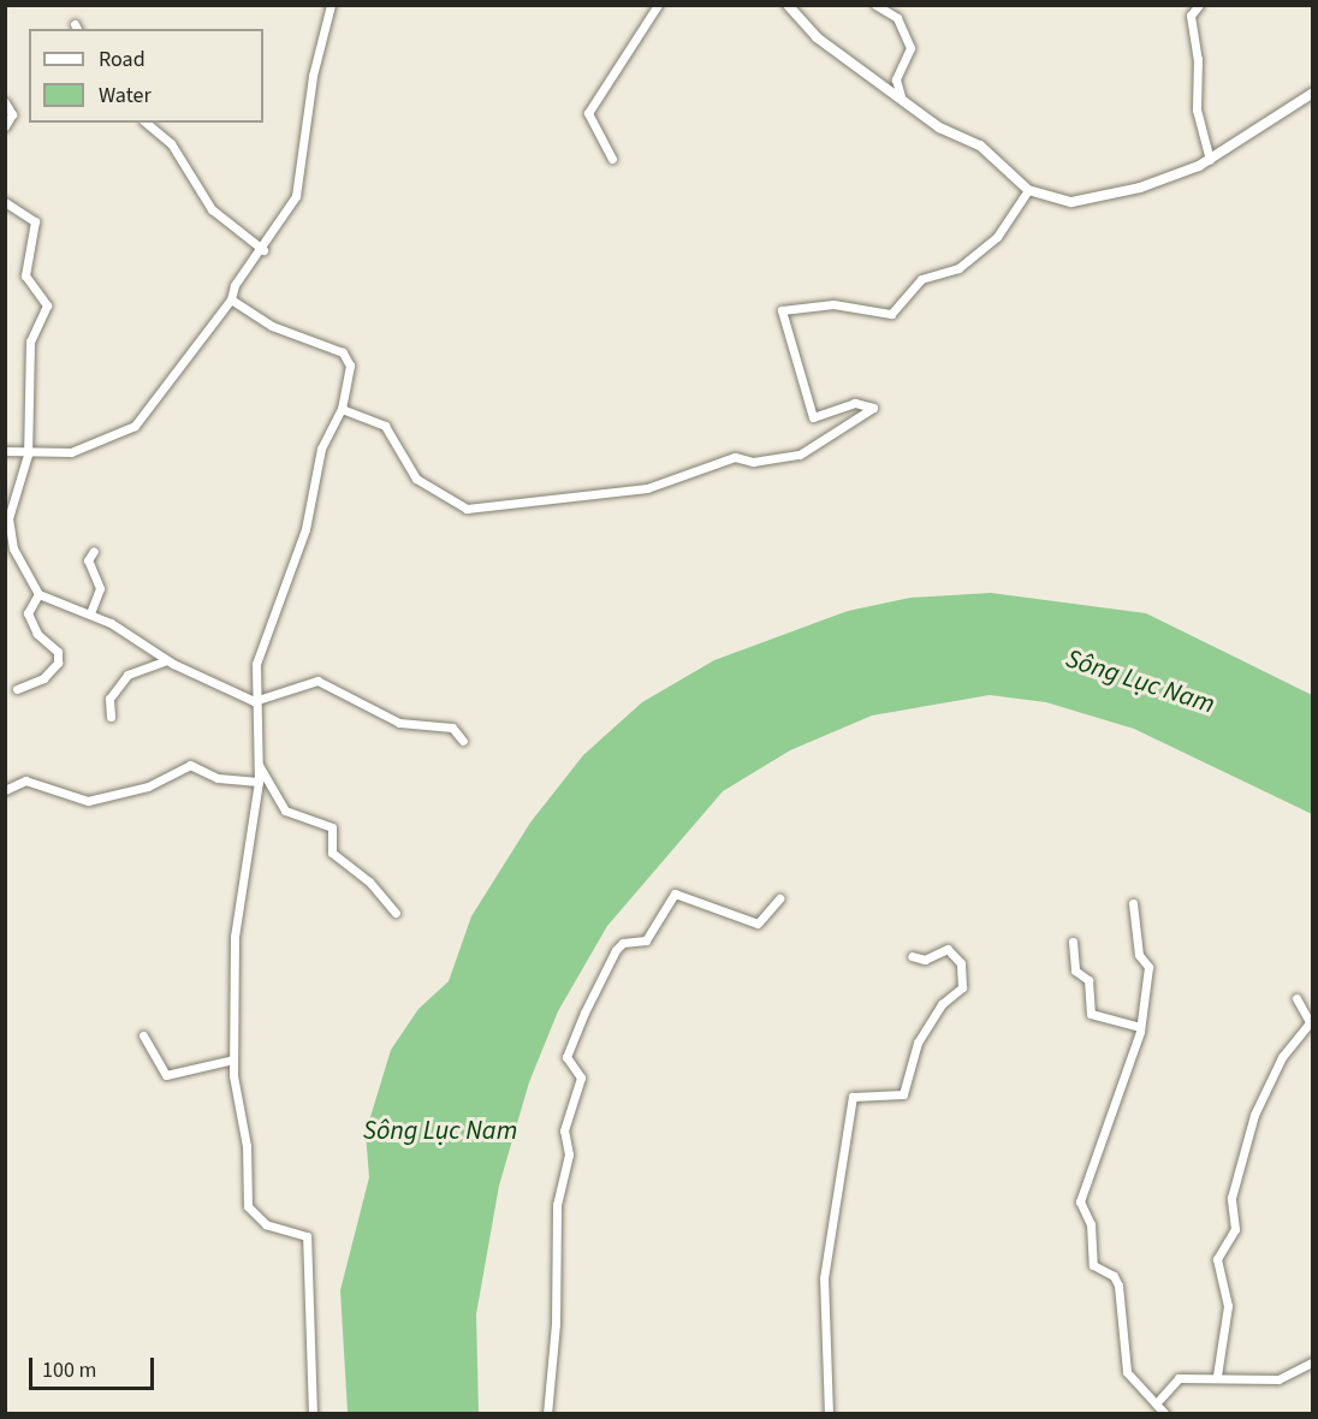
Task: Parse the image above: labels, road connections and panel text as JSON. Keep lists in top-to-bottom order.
{
  "water": ["Sông Lục Nam"],
  "legend": ["Road", "Water"],
  "scale_bar": "100 m"
}
